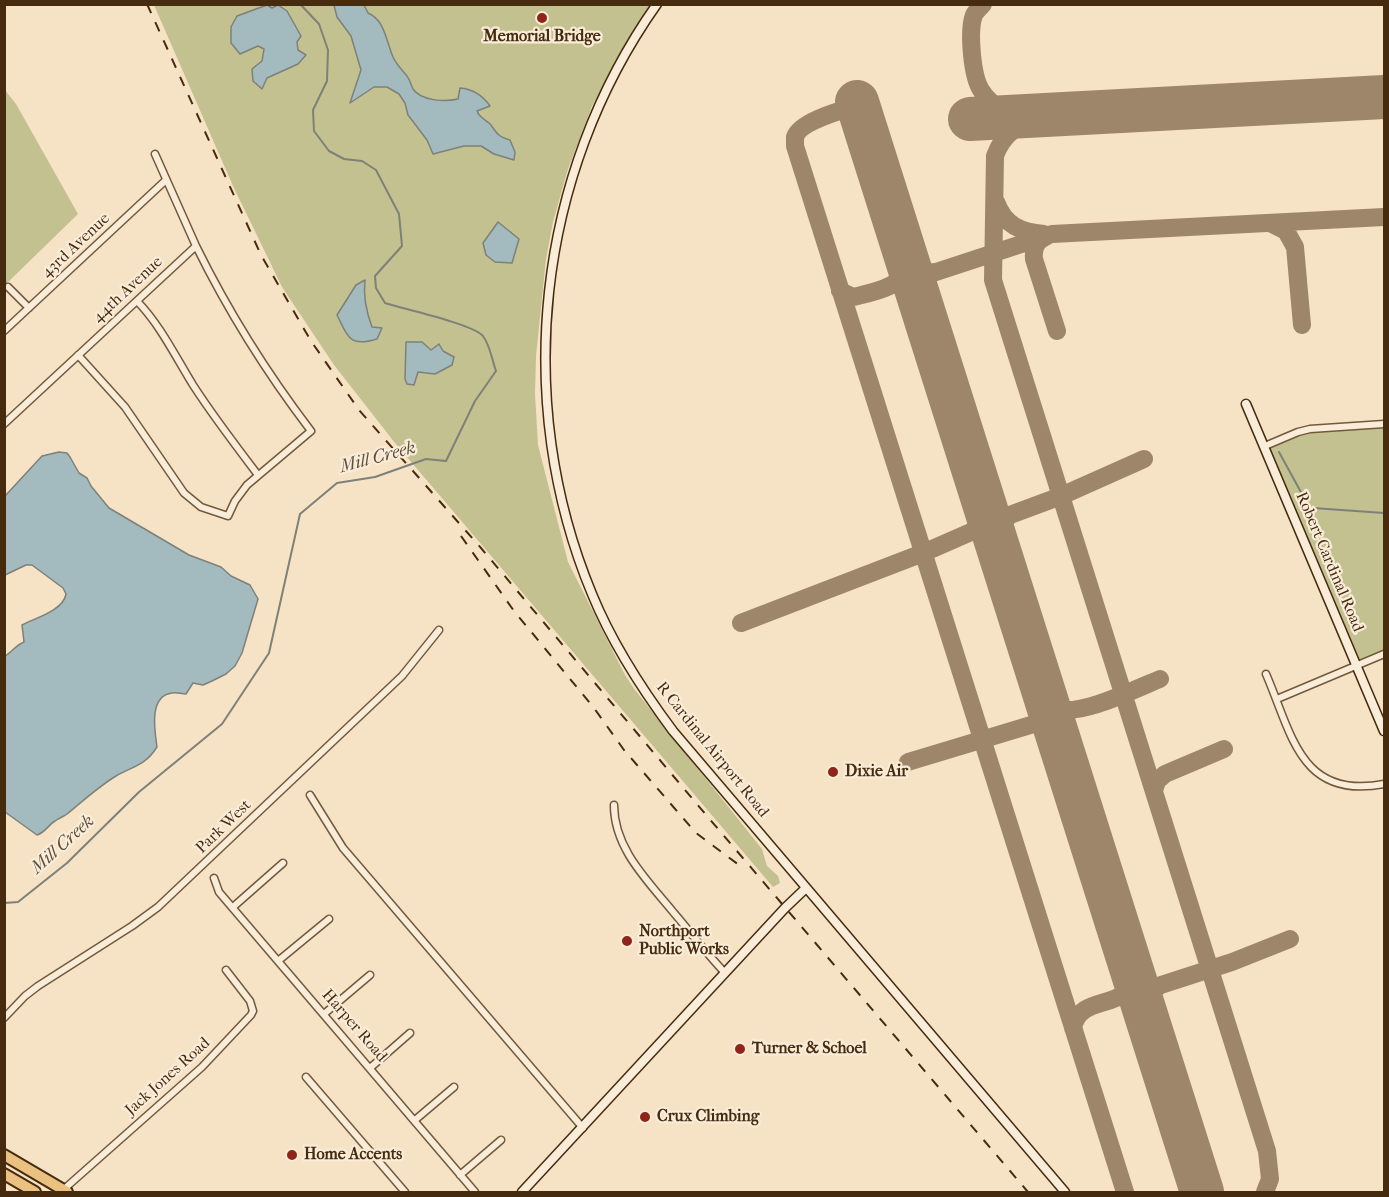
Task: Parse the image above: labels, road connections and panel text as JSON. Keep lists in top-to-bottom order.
{
  "streets": {
    "main road": ["Robert Cardinal Road", "R Cardinal Airport Road"],
    "street": [
      "43rd Avenue",
      "44th Avenue",
      "Park West",
      "Harper Road",
      "Jack Jones Road"
    ]
  },
  "water": ["Mill Creek"],
  "places": [
    "Memorial Bridge",
    "Dixie Air",
    "Northport Public Works",
    "Turner & Schoel",
    "Crux Climbing",
    "Home Accents"
  ]
}
